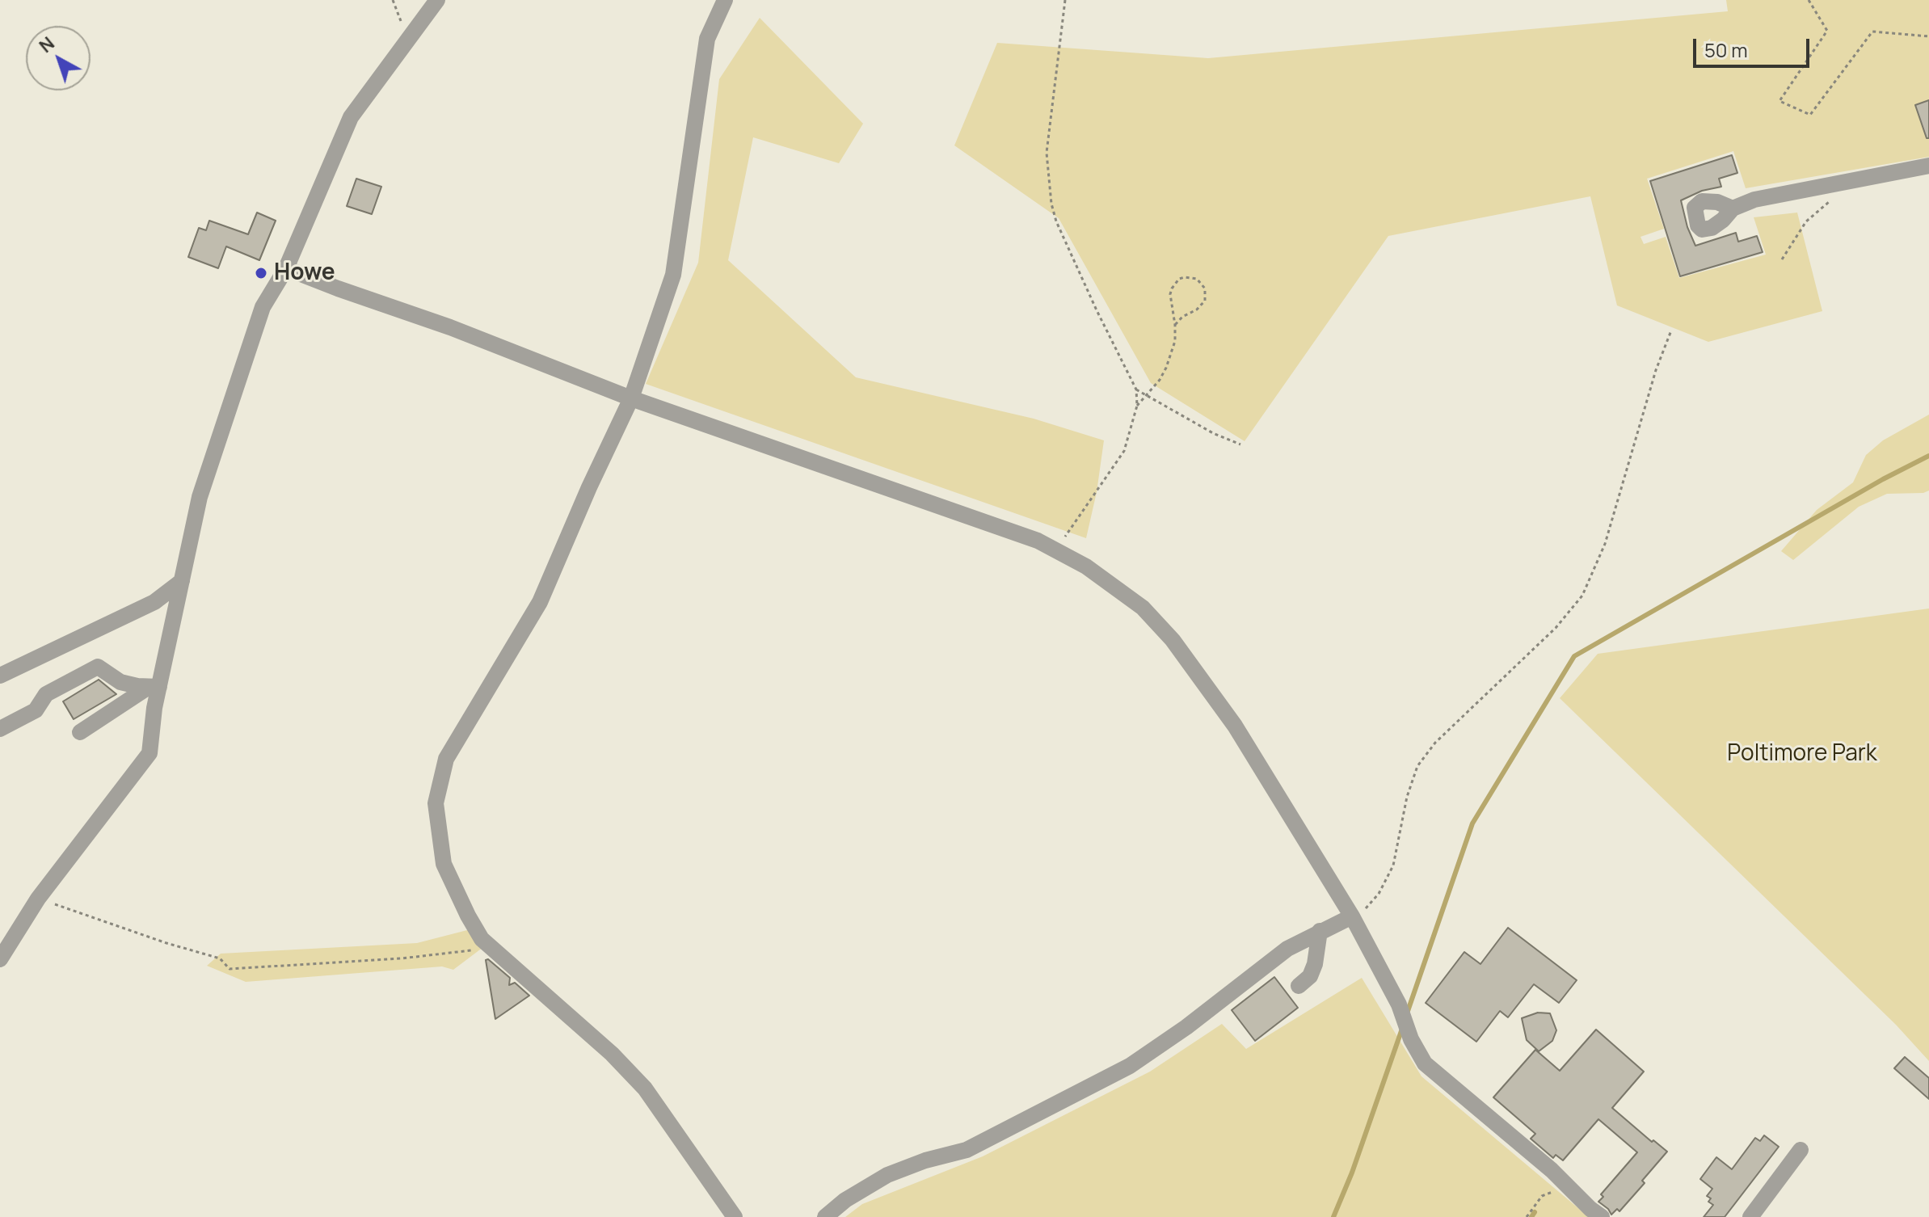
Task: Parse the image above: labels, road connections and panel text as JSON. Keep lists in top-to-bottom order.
{
  "parks": ["Poltimore Park"],
  "places": ["Howe"],
  "scale_bar": "50 m",
  "north": "top left"
}
